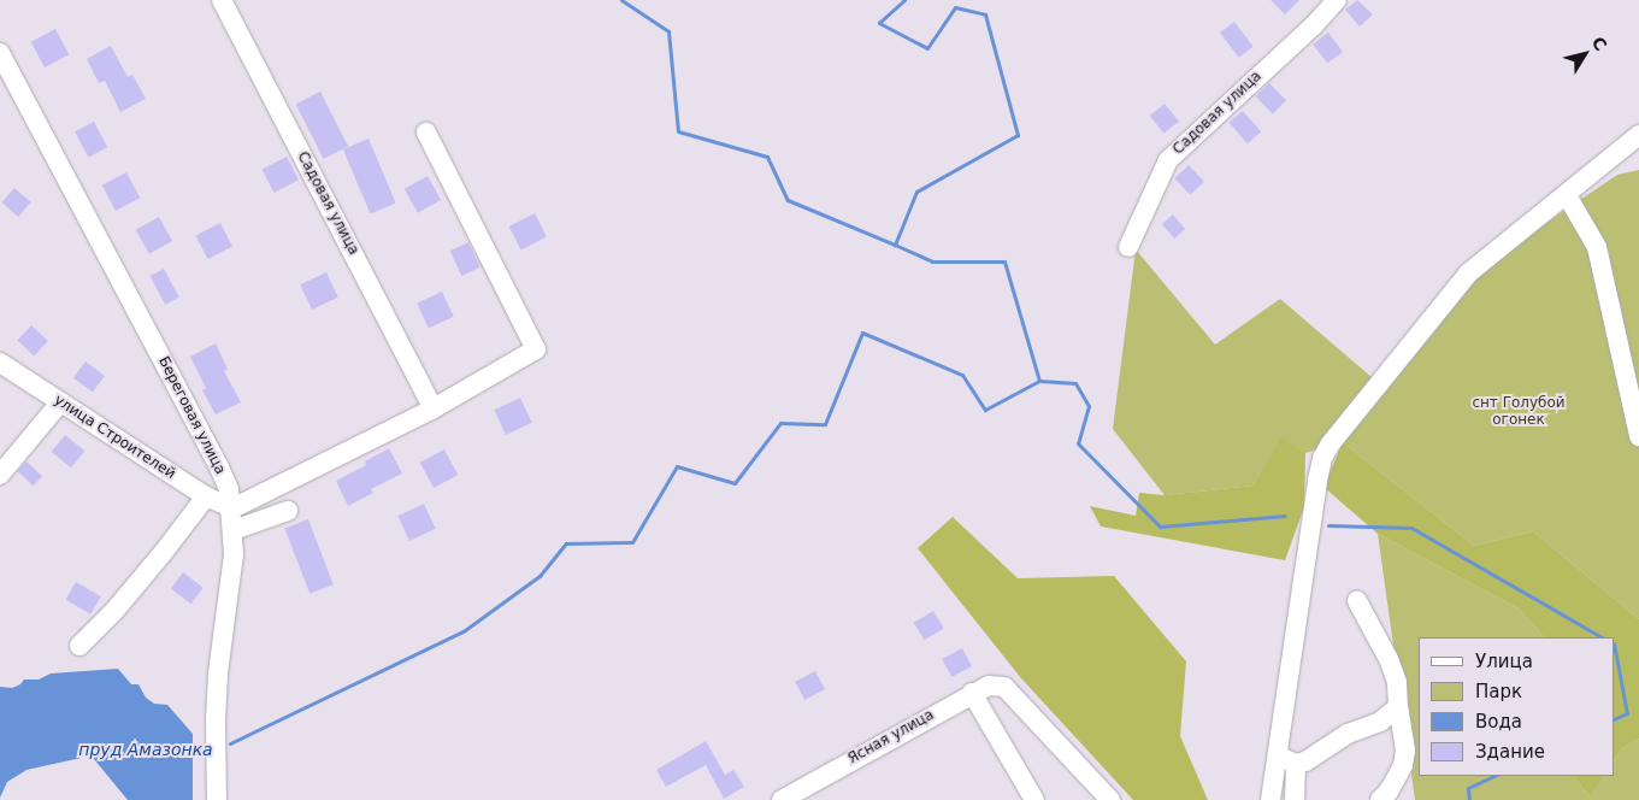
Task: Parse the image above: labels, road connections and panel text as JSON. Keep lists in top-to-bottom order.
{
  "streets": {
    "street": [
      "Садовая улица",
      "Береговая улица",
      "улица Строителей",
      "Ясная улица"
    ]
  },
  "crossings": [
    ["Береговая улица", "улица Строителей"]
  ],
  "water": ["пруд Амазонка"],
  "parks": ["снт Голубой огонек"],
  "legend": [
    "Улица",
    "Парк",
    "Вода",
    "Здание"
  ],
  "north": "top right"
}
